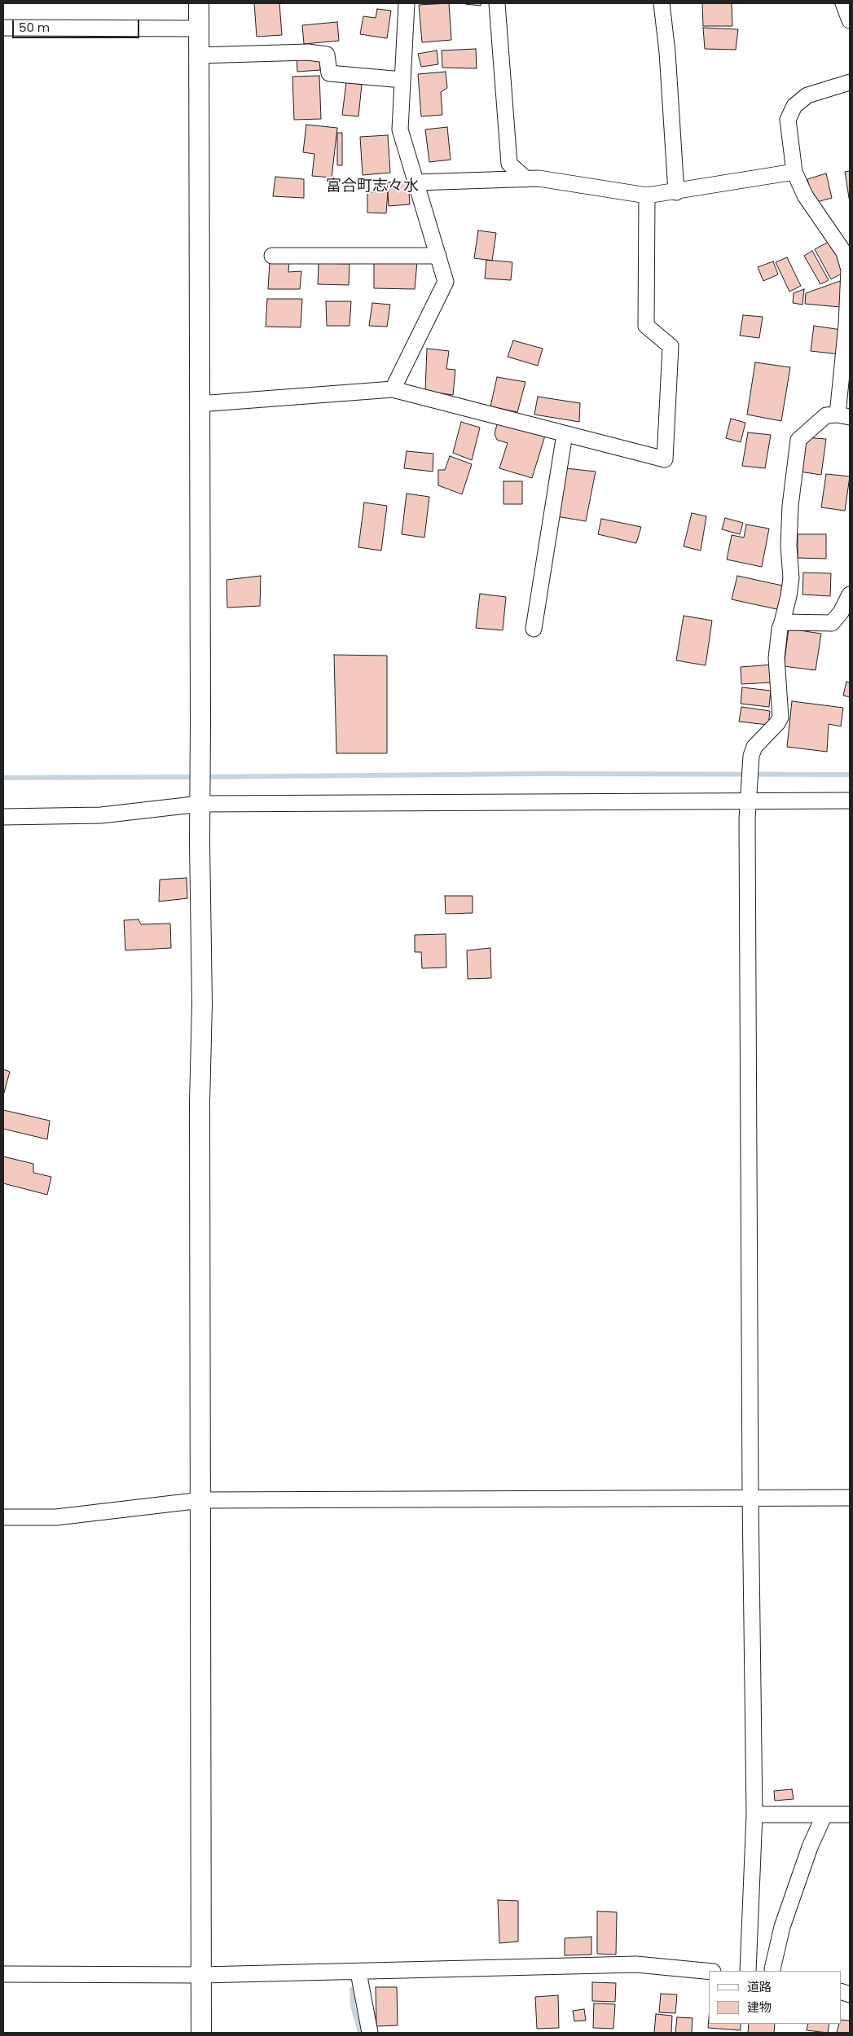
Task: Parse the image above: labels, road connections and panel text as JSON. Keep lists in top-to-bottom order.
{
  "districts": ["富合町志々水"],
  "legend": ["道路", "建物"],
  "scale_bar": "50 m"
}
